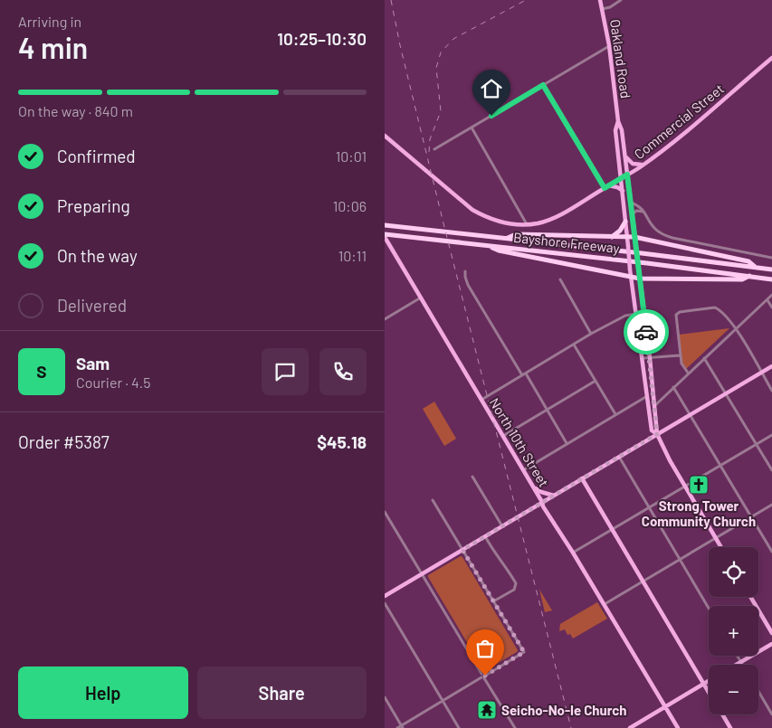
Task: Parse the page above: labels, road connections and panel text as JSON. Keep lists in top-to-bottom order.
{
  "streets": {
    "highway": ["Bayshore Freeway"],
    "main road": ["Oakland Road", "Commercial Street", "North 10th Street"]
  },
  "crossings": [
    ["Oakland Road", "Commercial Street"],
    ["Bayshore Freeway", "North 10th Street"]
  ],
  "places": {
    "church": ["Strong Tower Community Church"],
    "temple": ["Seicho-No-Ie Church"]
  },
  "page": {
    "heading": ["4 min", "Arriving in", "10:25–10:30"],
    "panel": [
      "Sam",
      "Courier · 4.5",
      "Order #5387",
      "$45.18"
    ],
    "bar": "On the way · 840 m",
    "list": [
      ["Confirmed", "10:01"],
      ["Preparing", "10:06"],
      ["On the way", "10:11"],
      "Delivered"
    ],
    "round": "S",
    "map_buttons": ["+", "−"],
    "buttons": ["Help", "Share"]
  }
}
